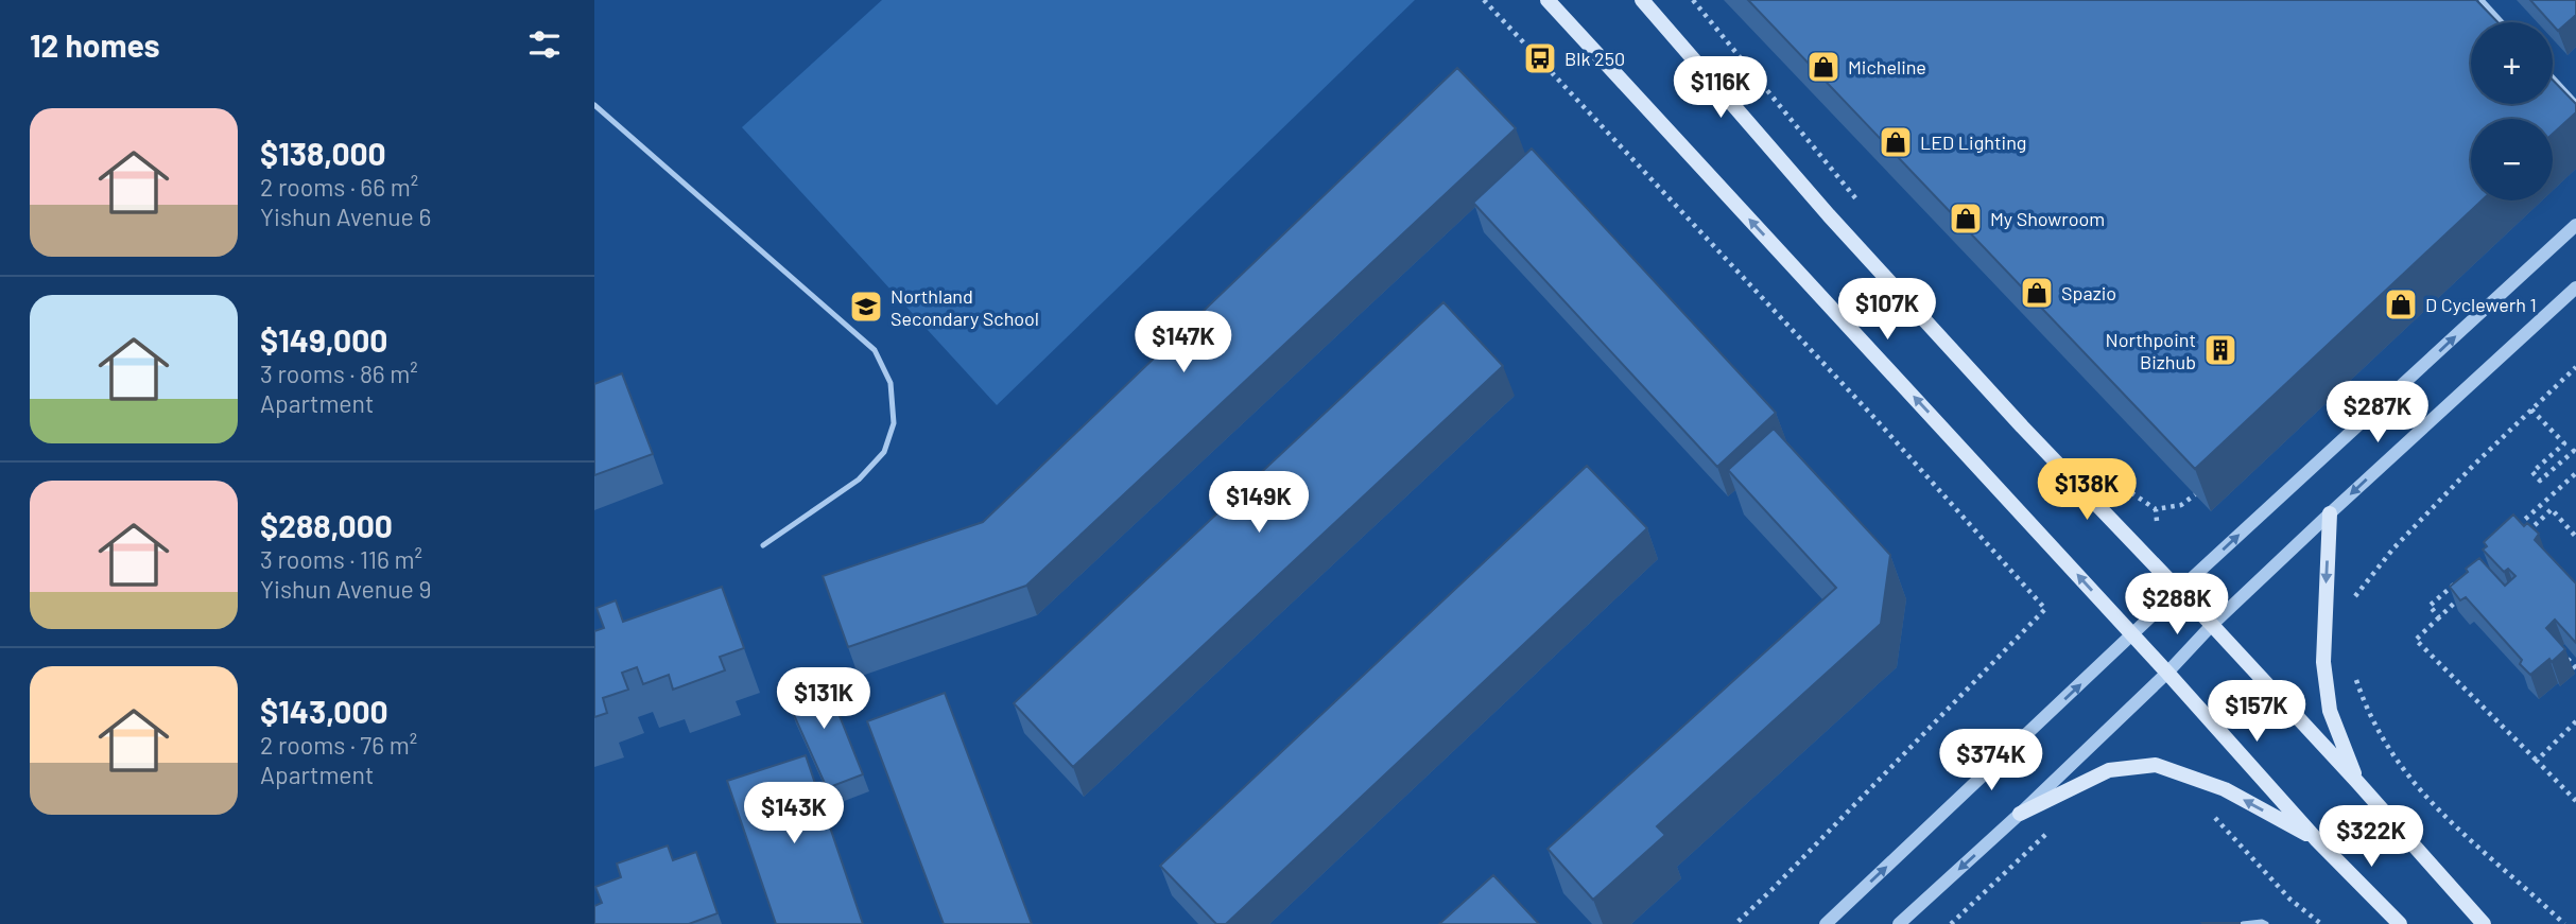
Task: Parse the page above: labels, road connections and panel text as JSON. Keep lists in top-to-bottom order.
{
  "places": {
    "bus stop": ["Blk 250"],
    "shop": [
      "Micheline",
      "LED Lighting",
      "My Showroom",
      "Spazio",
      "D Cyclewerh 1"
    ],
    "school or university": ["Northland Secondary School"],
    "building": ["Northpoint Bizhub"]
  },
  "page": {
    "heading": "12 homes",
    "map_buttons": ["+", "−"],
    "price": [
      "$116K",
      "$107K",
      "$147K",
      "$287K",
      "$138K",
      "$149K",
      "$288K",
      "$131K",
      "$157K",
      "$374K",
      "$143K",
      "$322K"
    ],
    "list": [
      {
        "name": "$138,000",
        "note": "2 rooms · 66 m² · Yishun Avenue 6"
      },
      {
        "name": "$149,000",
        "note": "3 rooms · 86 m² · Apartment"
      },
      {
        "name": "$288,000",
        "note": "3 rooms · 116 m² · Yishun Avenue 9"
      },
      {
        "name": "$143,000",
        "note": "2 rooms · 76 m² · Apartment"
      }
    ]
  }
}
